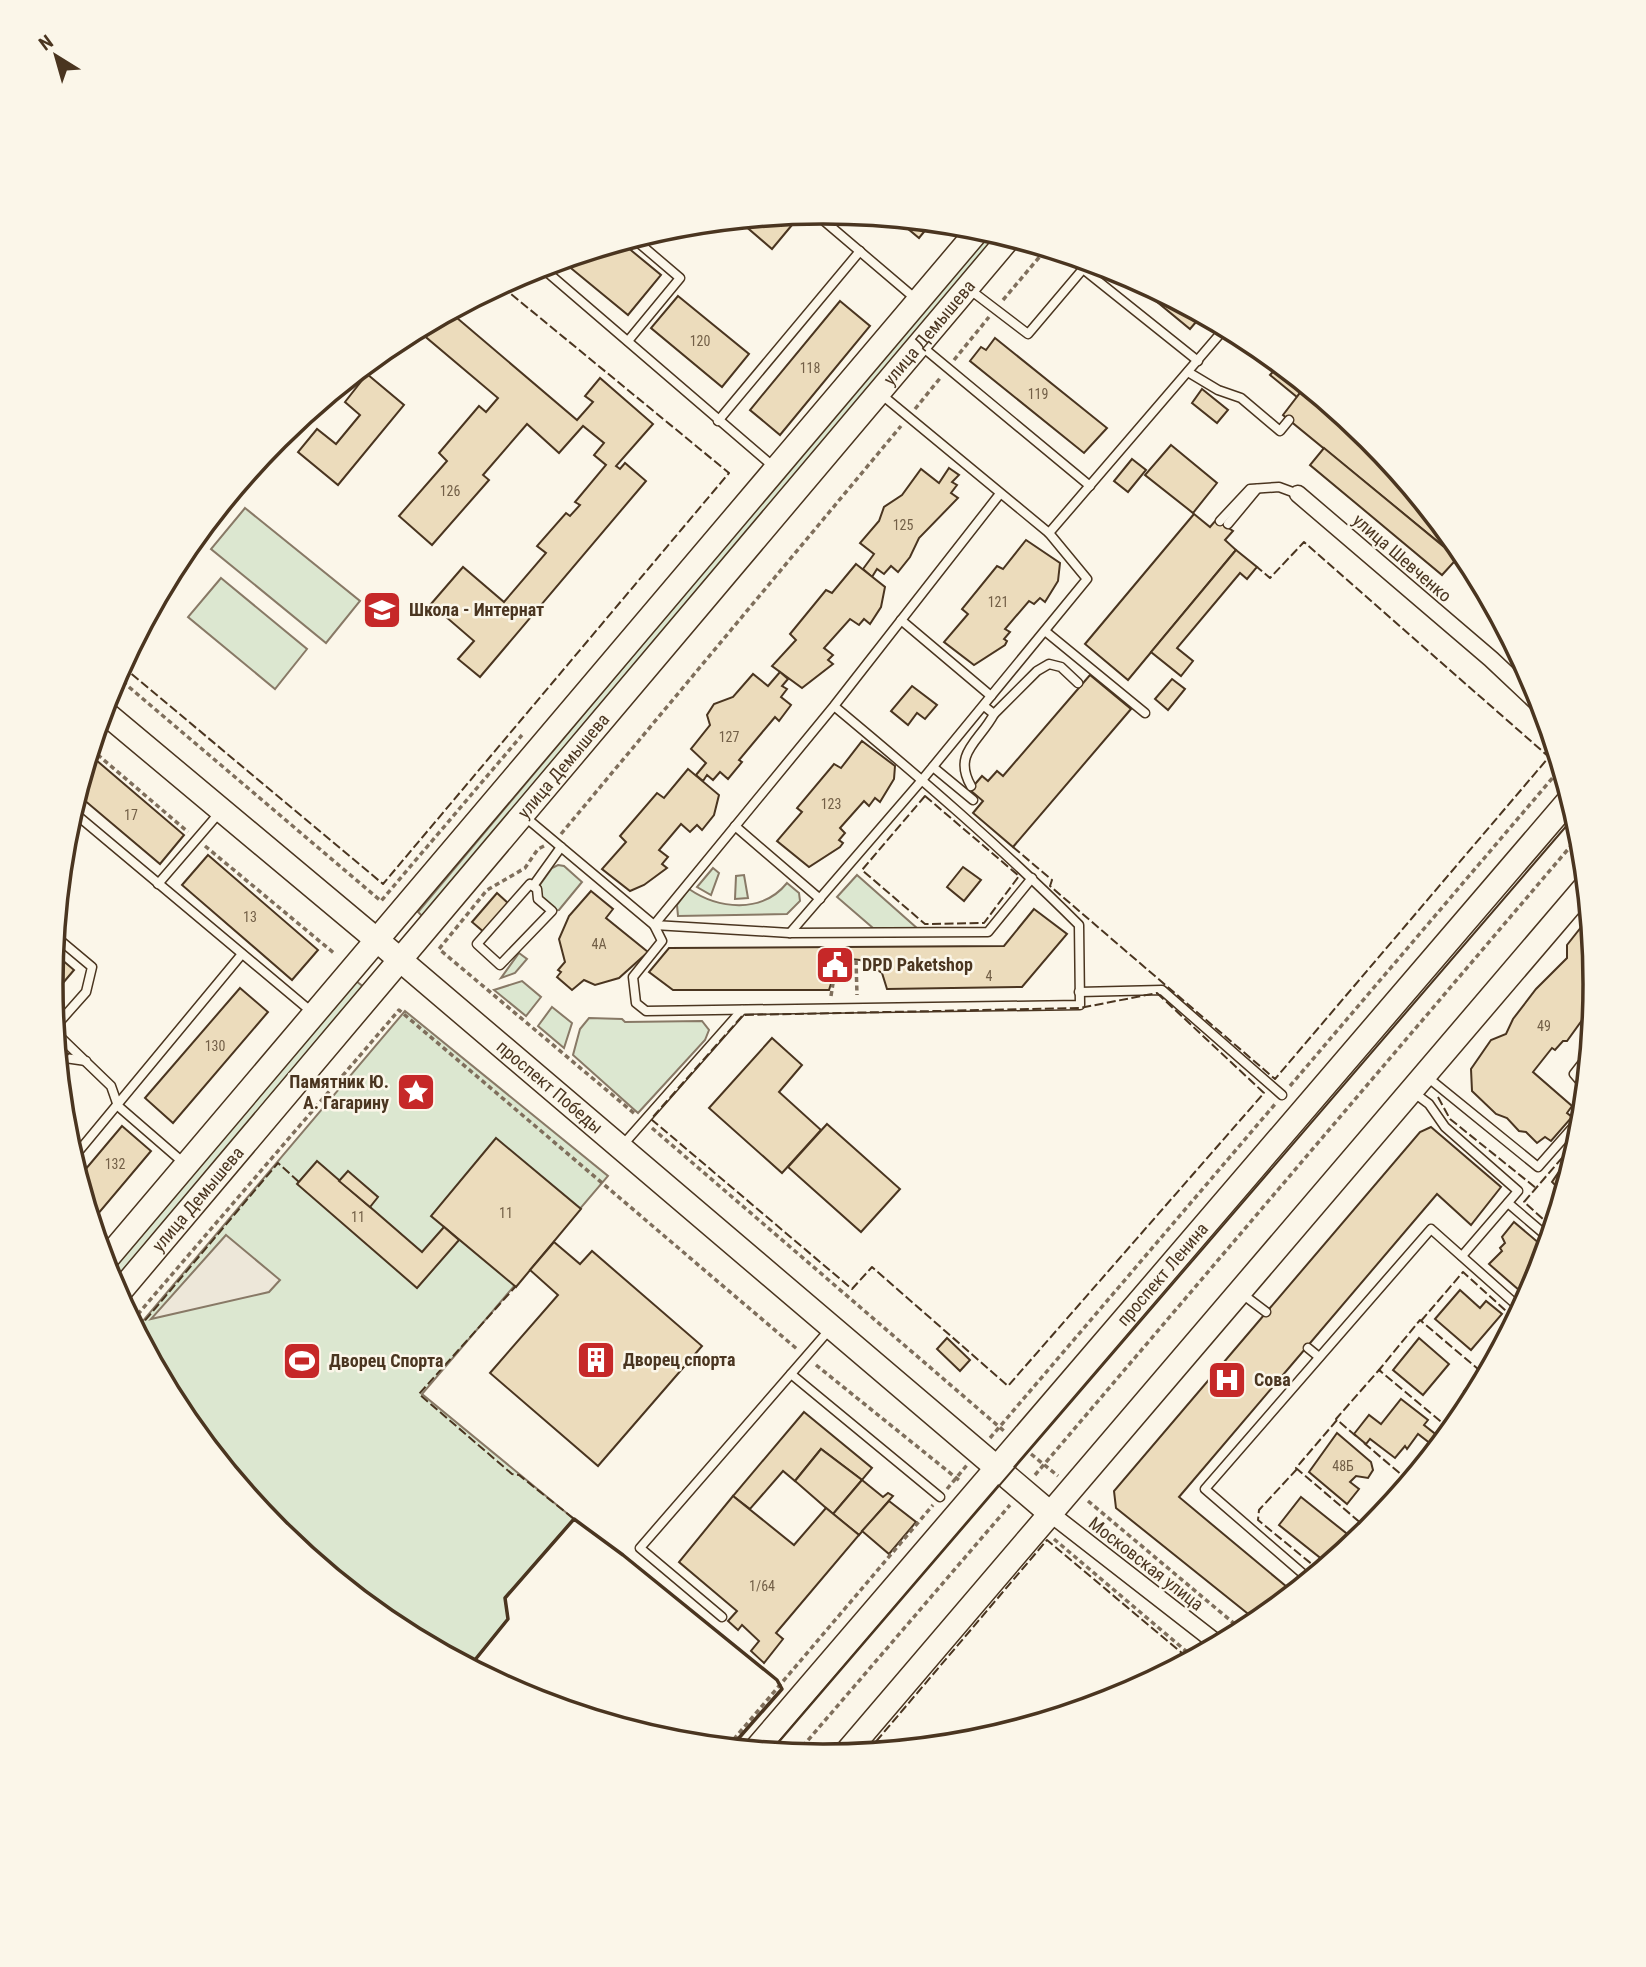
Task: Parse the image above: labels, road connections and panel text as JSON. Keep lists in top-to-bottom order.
{
  "streets": {
    "street": [
      "улица Демышева",
      "улица Шевченко",
      "проспект Победы",
      "проспект Ленина",
      "Московская улица"
    ]
  },
  "crossings": [
    ["улица Демышева", "проспект Победы"],
    ["проспект Победы", "проспект Ленина"],
    ["проспект Победы", "Московская улица"]
  ],
  "places": {
    "school or university": ["Школа - Интернат"],
    "public building": ["DPD Paketshop"],
    "place": ["Памятник Ю. А. Гагарину"],
    "building": ["Дворец спорта"],
    "sports": ["Дворец Спорта"],
    "hospital": ["Сова"]
  },
  "house_numbers": [
    "120",
    "118",
    "119",
    "126",
    "125",
    "121",
    "127",
    "123",
    "17",
    "13",
    "4А",
    "4",
    "49",
    "130",
    "132",
    "11",
    "11",
    "48Б",
    "1/64"
  ],
  "north": "top left"
}
